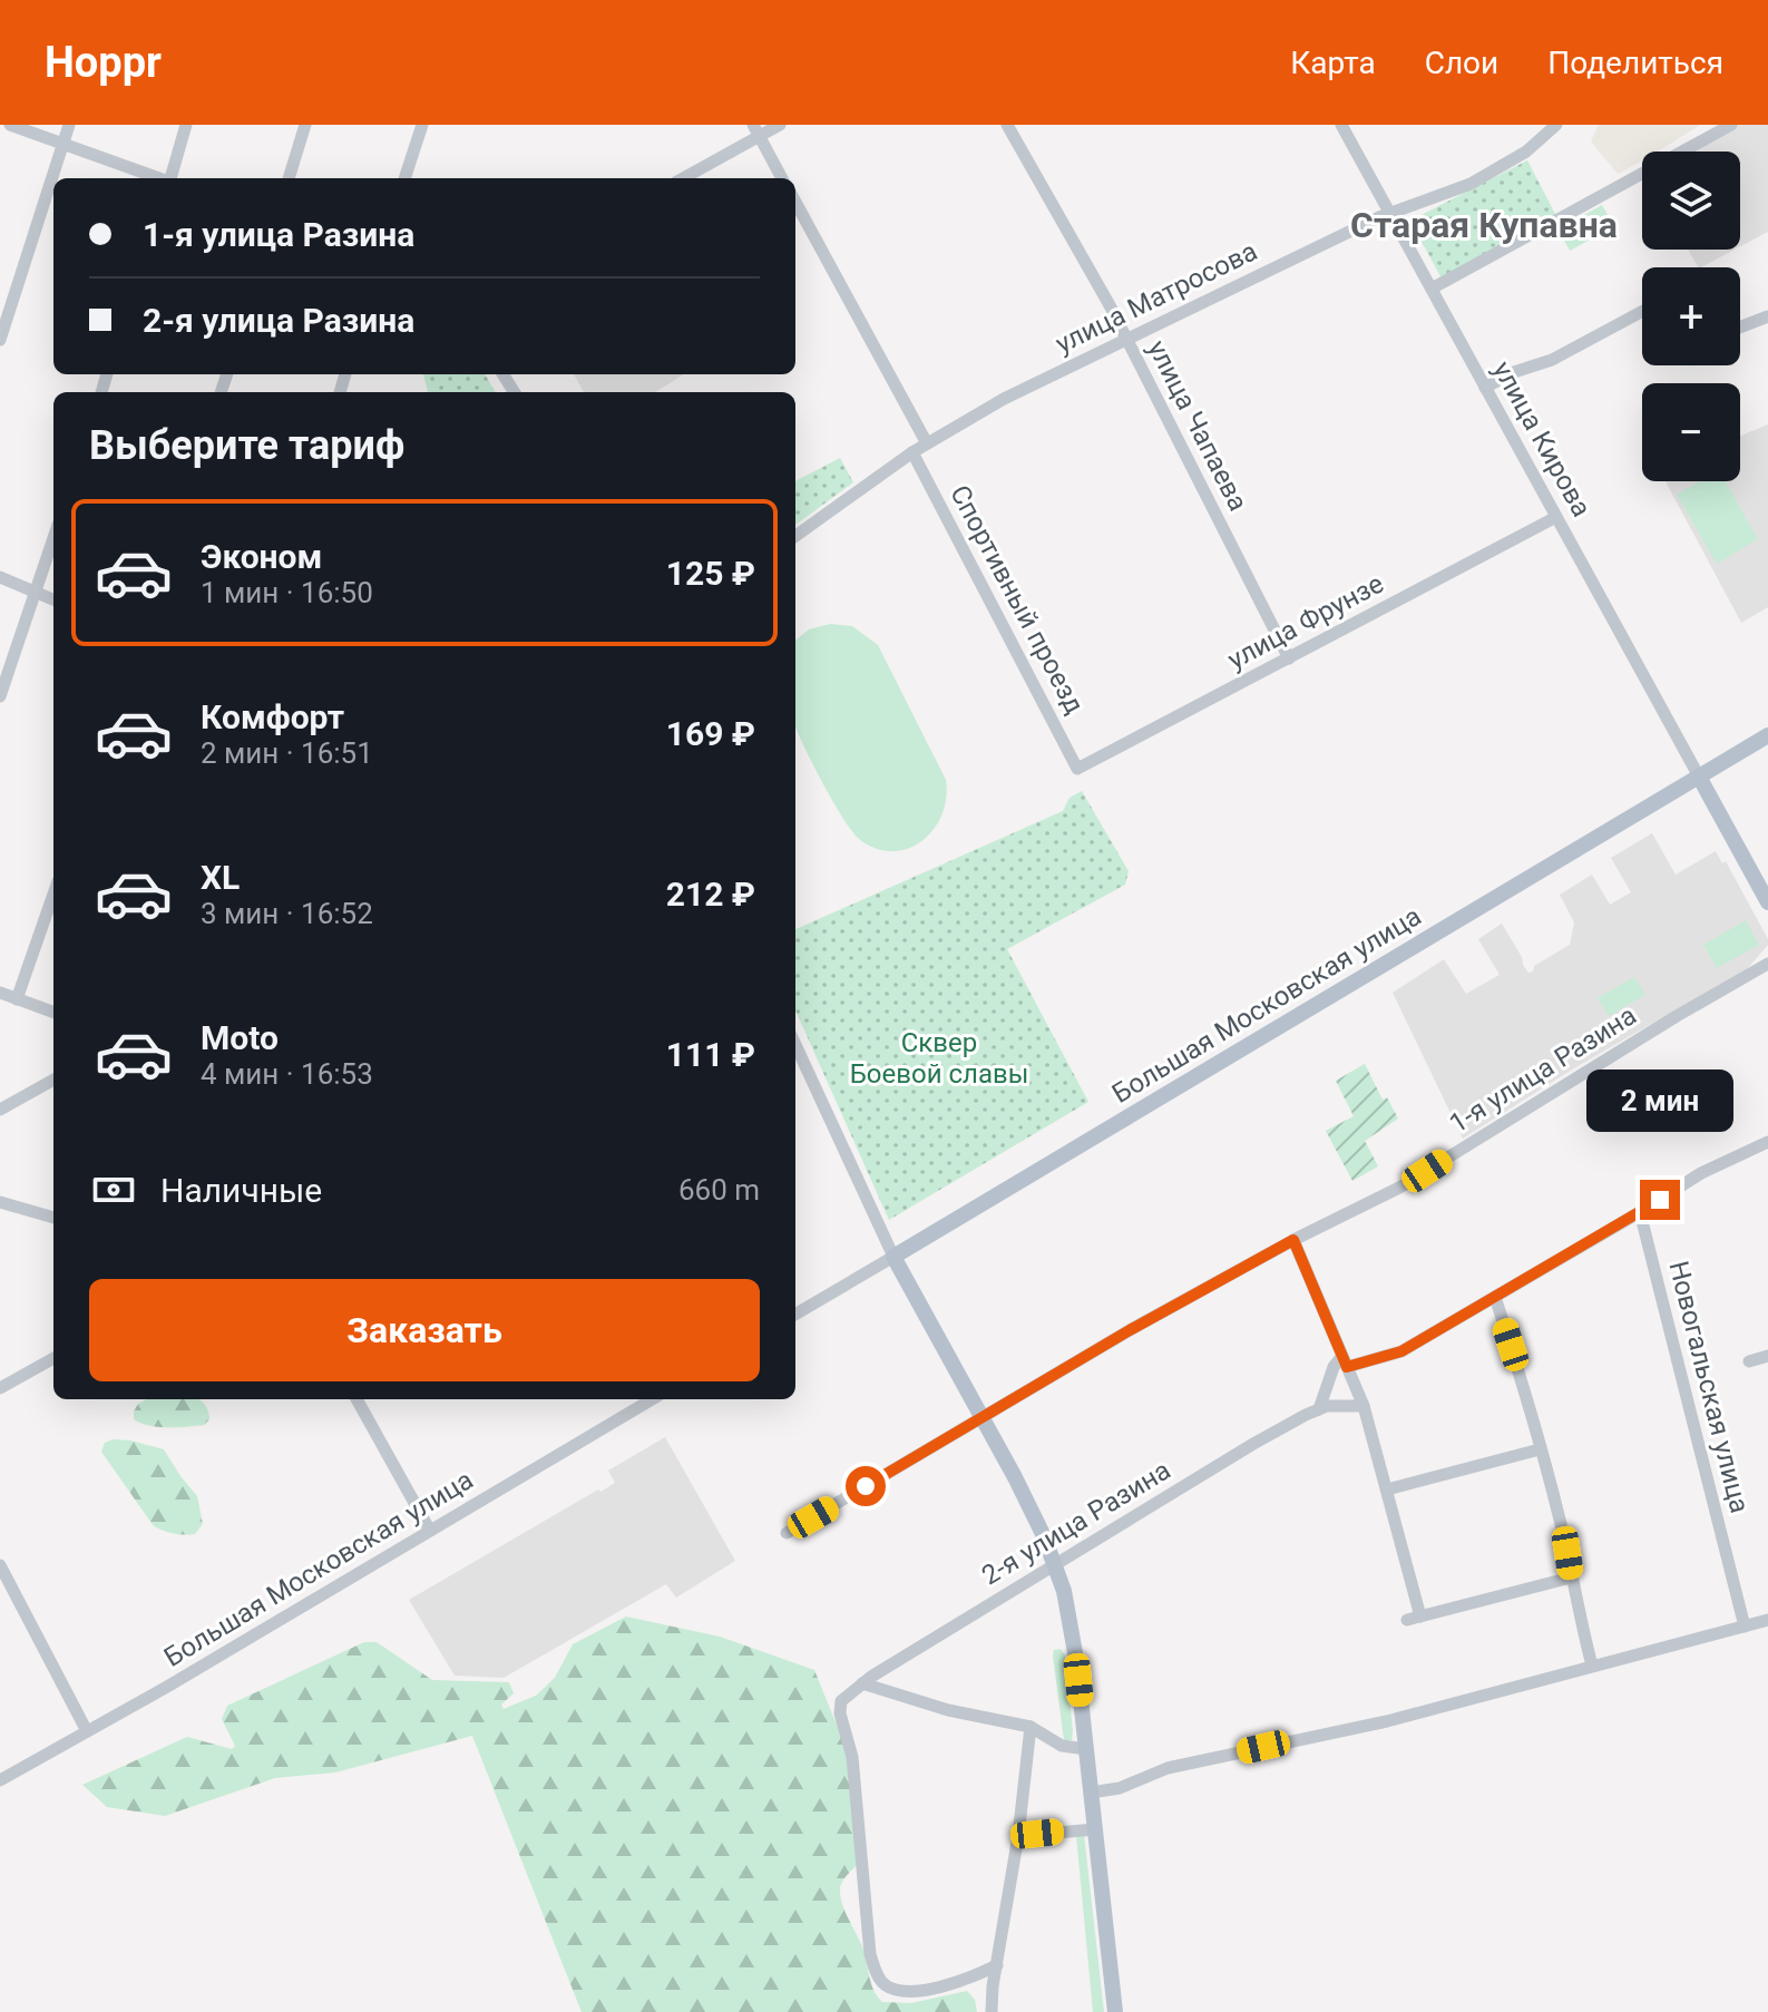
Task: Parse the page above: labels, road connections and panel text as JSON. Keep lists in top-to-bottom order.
{
  "streets": {
    "main road": ["Большая Московская улица"],
    "street": [
      "улица Матросова",
      "улица Чапаева",
      "улица Кирова",
      "Спортивный проезд",
      "улица Фрунзе",
      "1-я улица Разина",
      "Новогальская улица",
      "2-я улица Разина"
    ]
  },
  "crossings": [
    ["улица Матросова", "улица Чапаева"],
    ["улица Матросова", "улица Кирова"],
    ["улица Матросова", "Спортивный проезд"],
    ["улица Чапаева", "улица Фрунзе"],
    ["улица Кирова", "улица Фрунзе"],
    ["улица Кирова", "Большая Московская улица"],
    ["Спортивный проезд", "улица Фрунзе"]
  ],
  "districts": ["Старая Купавна"],
  "parks": ["Сквер Боевой славы"],
  "page": {
    "header": "Hoppr",
    "nav": ["Карта", "Слои", "Поделиться"],
    "map_buttons": ["+", "−"],
    "banner": ["1-я улица Разина", "2-я улица Разина"],
    "heading": "Выберите тариф",
    "list": [
      {
        "name": "Эконом",
        "note": "1 мин · 16:50",
        "value": "125 ₽"
      },
      {
        "name": "Комфорт",
        "note": "2 мин · 16:51",
        "value": "169 ₽"
      },
      {
        "name": "XL",
        "note": "3 мин · 16:52",
        "value": "212 ₽"
      },
      {
        "name": "Moto",
        "note": "4 мин · 16:53",
        "value": "111 ₽"
      }
    ],
    "bubble": "2 мин",
    "pay": ["Наличные", "660 m"],
    "buttons": "Заказать"
  }
}
